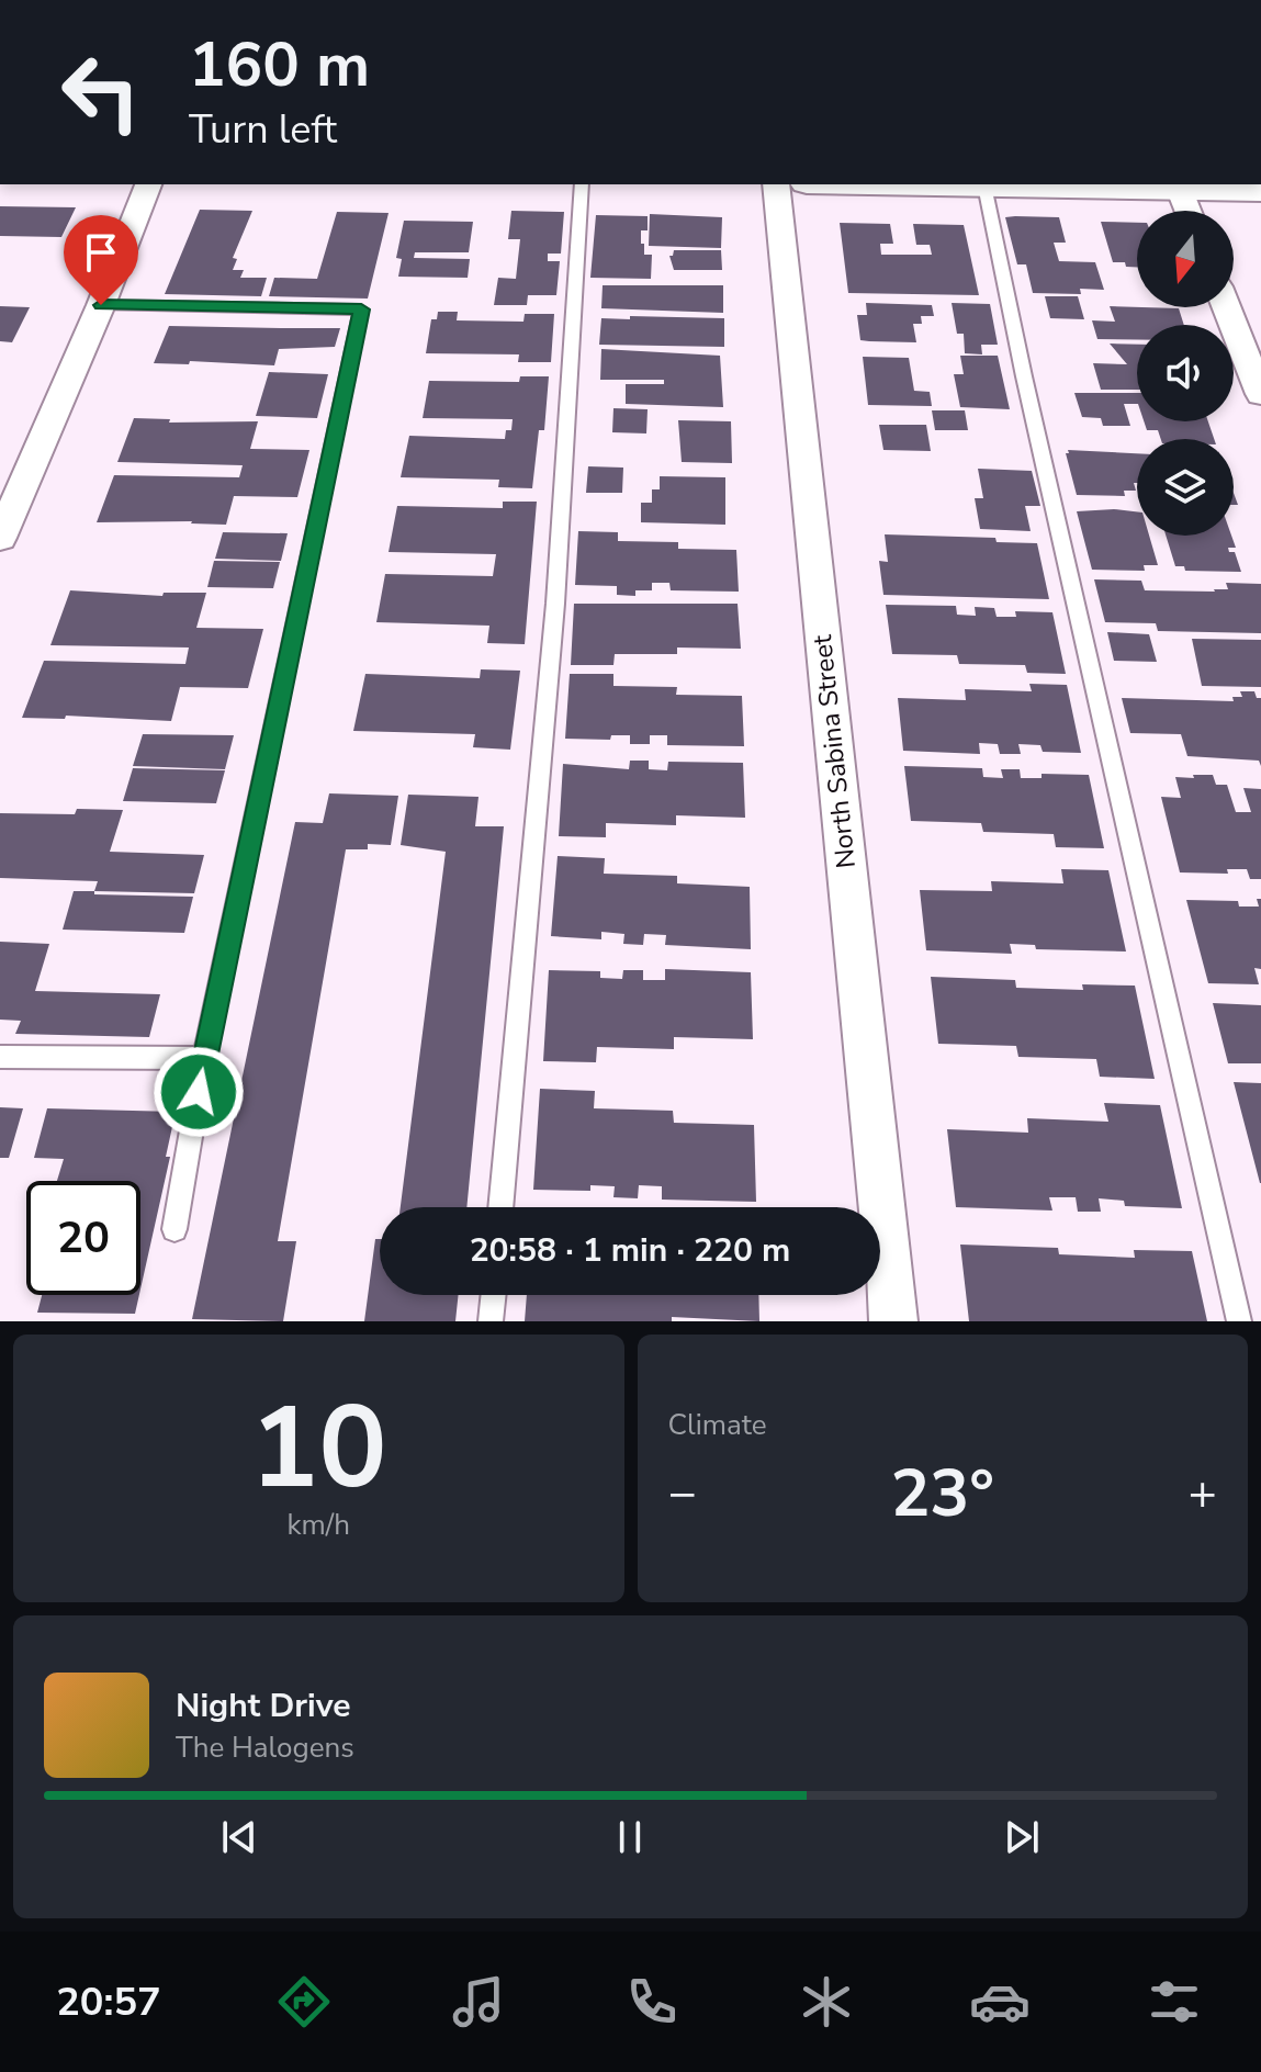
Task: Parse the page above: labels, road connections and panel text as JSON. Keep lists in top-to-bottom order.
{
  "streets": {
    "street": ["North Sabina Street"]
  },
  "north": "bottom",
  "page": {
    "turn": ["160 m", "Turn left"],
    "limit": "20",
    "trip": "20:58 · 1 min · 220 m",
    "tile": [
      ["10", "km/h"],
      "Climate"
    ],
    "heat": ["−", "23°", "+"],
    "song": ["Night Drive", "The Halogens"],
    "tabs": "20:57"
  }
}
